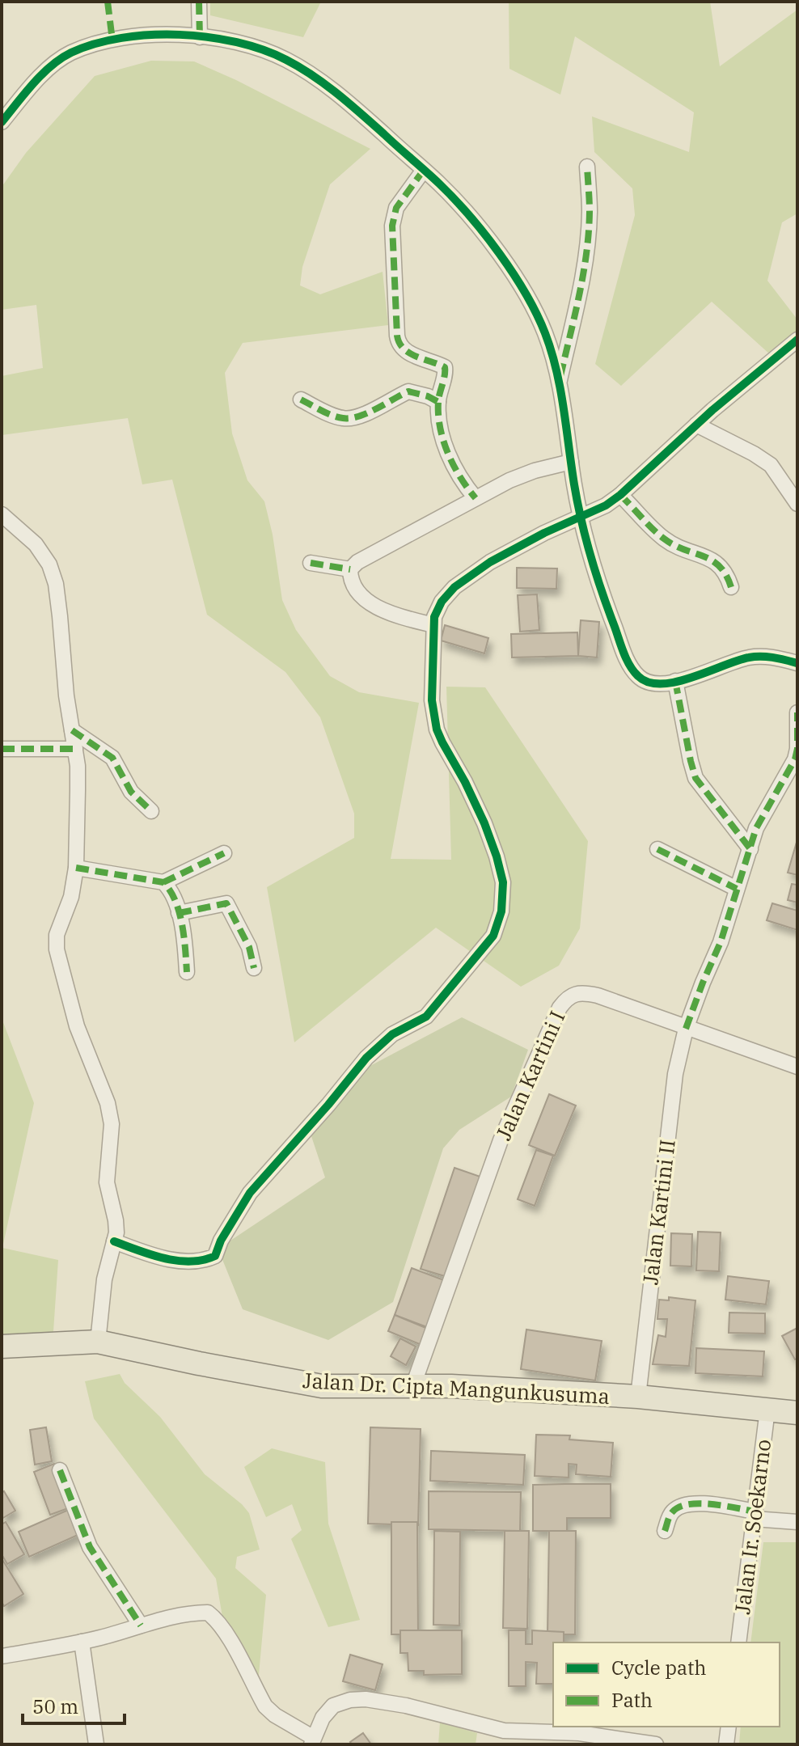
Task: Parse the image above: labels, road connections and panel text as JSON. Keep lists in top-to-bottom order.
{
  "streets": {
    "main road": ["Jalan Dr. Cipta Mangunkusuma"],
    "street": ["Jalan Kartini I", "Jalan Kartini II", "Jalan Ir. Soekarno"]
  },
  "crossings": [
    ["Jalan Kartini I", "Jalan Kartini II"],
    ["Jalan Kartini I", "Jalan Dr. Cipta Mangunkusuma"],
    ["Jalan Kartini II", "Jalan Dr. Cipta Mangunkusuma"],
    ["Jalan Dr. Cipta Mangunkusuma", "Jalan Ir. Soekarno"]
  ],
  "legend": ["Cycle path", "Path"],
  "scale_bar": "50 m"
}
